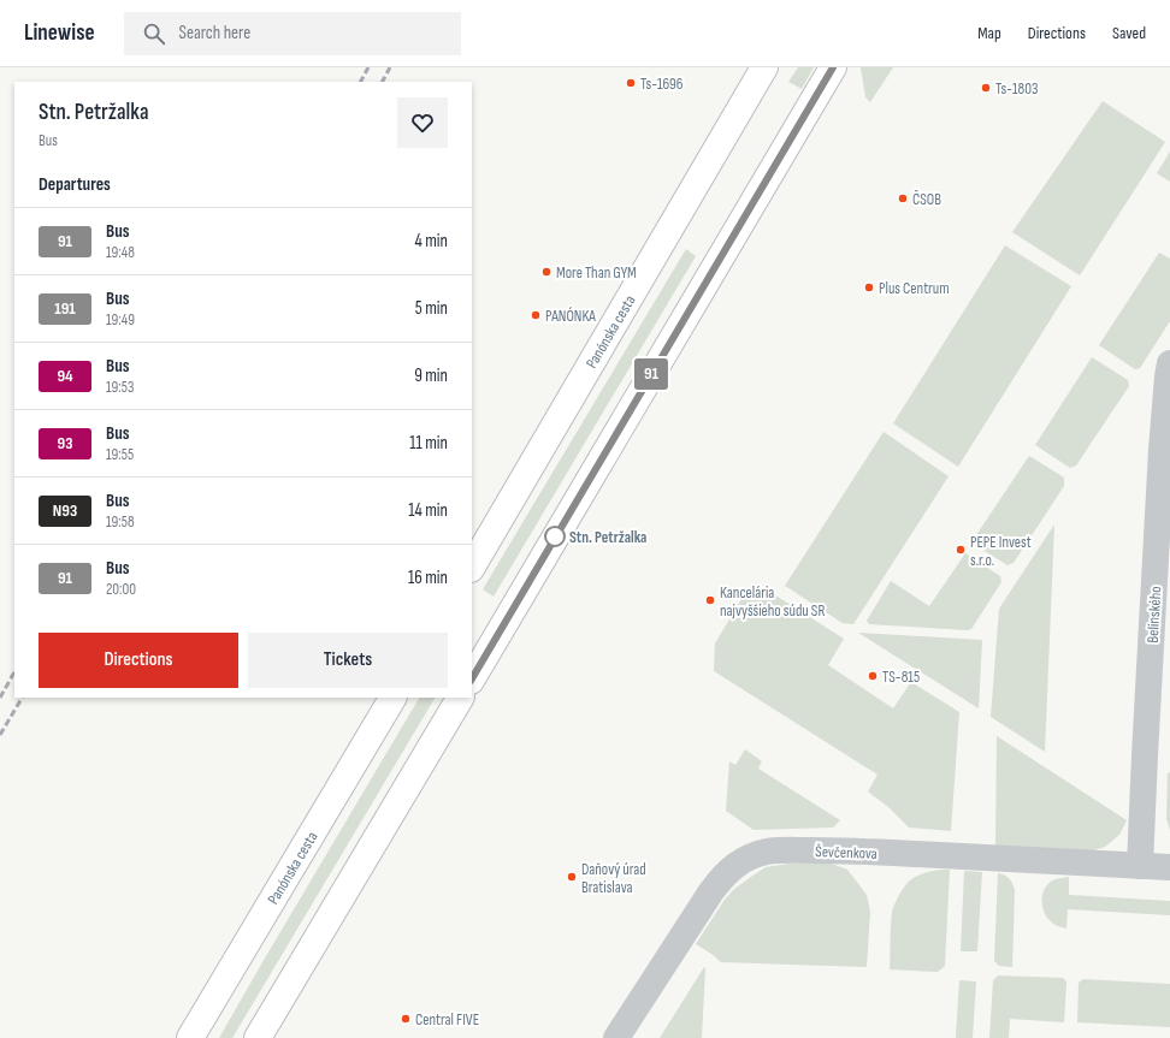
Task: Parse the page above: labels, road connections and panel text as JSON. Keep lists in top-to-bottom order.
{
  "streets": {
    "main road": ["Panónska cesta"],
    "street": ["Belinského", "Ševčenkova"]
  },
  "crossings": [
    ["Belinského", "Ševčenkova"]
  ],
  "places": [
    "Ts-1696",
    "Ts-1803",
    "ČSOB",
    "More Than GYM",
    "Plus Centrum",
    "PANÓNKA",
    "Stn. Petržalka",
    "PEPE Invest s.r.o.",
    "Kancelária najvyššieho súdu SR",
    "TS-815",
    "Daňový úrad Bratislava",
    "Central FIVE"
  ],
  "lines": ["bus line 91"],
  "page": {
    "header": "Linewise",
    "search": "Search here",
    "nav": ["Map", "Directions", "Saved"],
    "on_map": "91",
    "heading": [
      ["Stn. Petržalka", "Bus"],
      "Departures"
    ],
    "list": [
      {
        "mark": "91",
        "name": "Bus",
        "note": "19:48",
        "value": "4 min"
      },
      {
        "mark": "191",
        "name": "Bus",
        "note": "19:49",
        "value": "5 min"
      },
      {
        "mark": "94",
        "name": "Bus",
        "note": "19:53",
        "value": "9 min"
      },
      {
        "mark": "93",
        "name": "Bus",
        "note": "19:55",
        "value": "11 min"
      },
      {
        "mark": "N93",
        "name": "Bus",
        "note": "19:58",
        "value": "14 min"
      },
      {
        "mark": "91",
        "name": "Bus",
        "note": "20:00",
        "value": "16 min"
      }
    ],
    "buttons": ["Directions", "Tickets"]
  }
}
